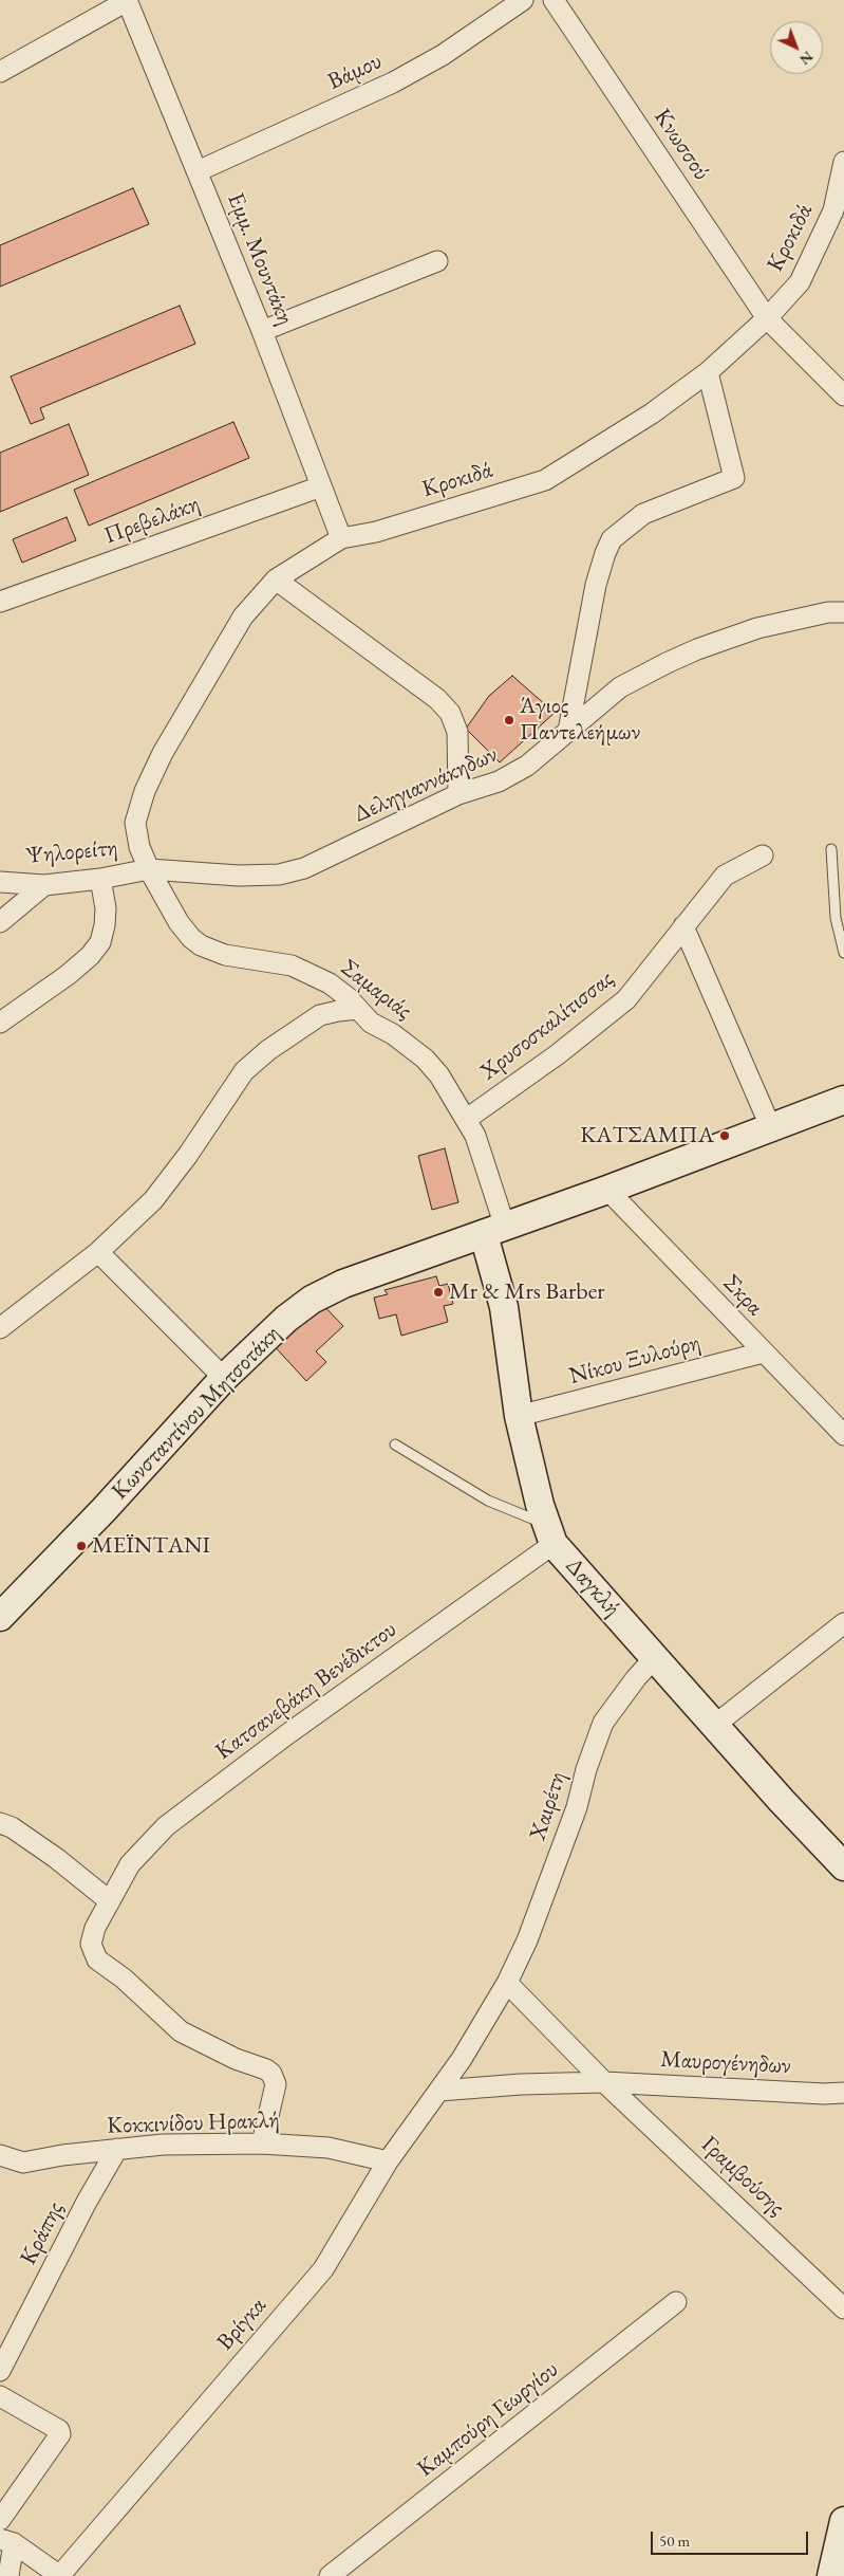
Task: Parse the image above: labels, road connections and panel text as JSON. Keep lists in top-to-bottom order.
{
  "streets": {
    "main road": ["Κωνσταντίνου Μητσοτάκη", "Δαγκλή"],
    "street": [
      "Βάμου",
      "Κνωσσού",
      "Κροκιδά",
      "Εμμ. Μουντάκη",
      "Πρεβελάκη",
      "Δεληγιαννάκηδων",
      "Ψηλορείτη",
      "Σαμαριάς",
      "Χρυσοσκαλίτισσας",
      "Σκρα",
      "Νίκου Ξυλούρη",
      "Κατσανεβάκη Βενέδικτου",
      "Χαιρέτη",
      "Μαυρογένηδων",
      "Κοκκινίδου Ηρακλή",
      "Γραμβούσης",
      "Κράπης",
      "Βρίγκα",
      "Καμπούρη Γεωργίου"
    ]
  },
  "crossings": [
    ["Βάμου", "Εμμ. Μουντάκη"],
    ["Κνωσσού", "Κροκιδά"],
    ["Κροκιδά", "Εμμ. Μουντάκη"],
    ["Κροκιδά", "Δεληγιαννάκηδων"],
    ["Κροκιδά", "Ψηλορείτη"],
    ["Κροκιδά", "Σαμαριάς"],
    ["Εμμ. Μουντάκη", "Πρεβελάκη"],
    ["Δεληγιαννάκηδων", "Ψηλορείτη"],
    ["Δεληγιαννάκηδων", "Σαμαριάς"],
    ["Ψηλορείτη", "Σαμαριάς"],
    ["Σαμαριάς", "Χρυσοσκαλίτισσας"],
    ["Σαμαριάς", "Κωνσταντίνου Μητσοτάκη"],
    ["Σαμαριάς", "Δαγκλή"],
    ["Σκρα", "Νίκου Ξυλούρη"],
    ["Σκρα", "Κωνσταντίνου Μητσοτάκη"],
    ["Νίκου Ξυλούρη", "Δαγκλή"],
    ["Κωνσταντίνου Μητσοτάκη", "Δαγκλή"],
    ["Δαγκλή", "Κατσανεβάκη Βενέδικτου"],
    ["Δαγκλή", "Χαιρέτη"],
    ["Κατσανεβάκη Βενέδικτου", "Κοκκινίδου Ηρακλή"],
    ["Χαιρέτη", "Μαυρογένηδων"],
    ["Χαιρέτη", "Γραμβούσης"],
    ["Χαιρέτη", "Βρίγκα"],
    ["Μαυρογένηδων", "Γραμβούσης"],
    ["Μαυρογένηδων", "Βρίγκα"],
    ["Κοκκινίδου Ηρακλή", "Κράπης"],
    ["Κοκκινίδου Ηρακλή", "Βρίγκα"]
  ],
  "places": [
    "Άγιος Παντελεήμων",
    "ΚΑΤΣΑΜΠΑ",
    "Mr & Mrs Barber",
    "ΜΕΪΝΤΑΝΙ"
  ],
  "scale_bar": "50 m",
  "north": "bottom right"
}
